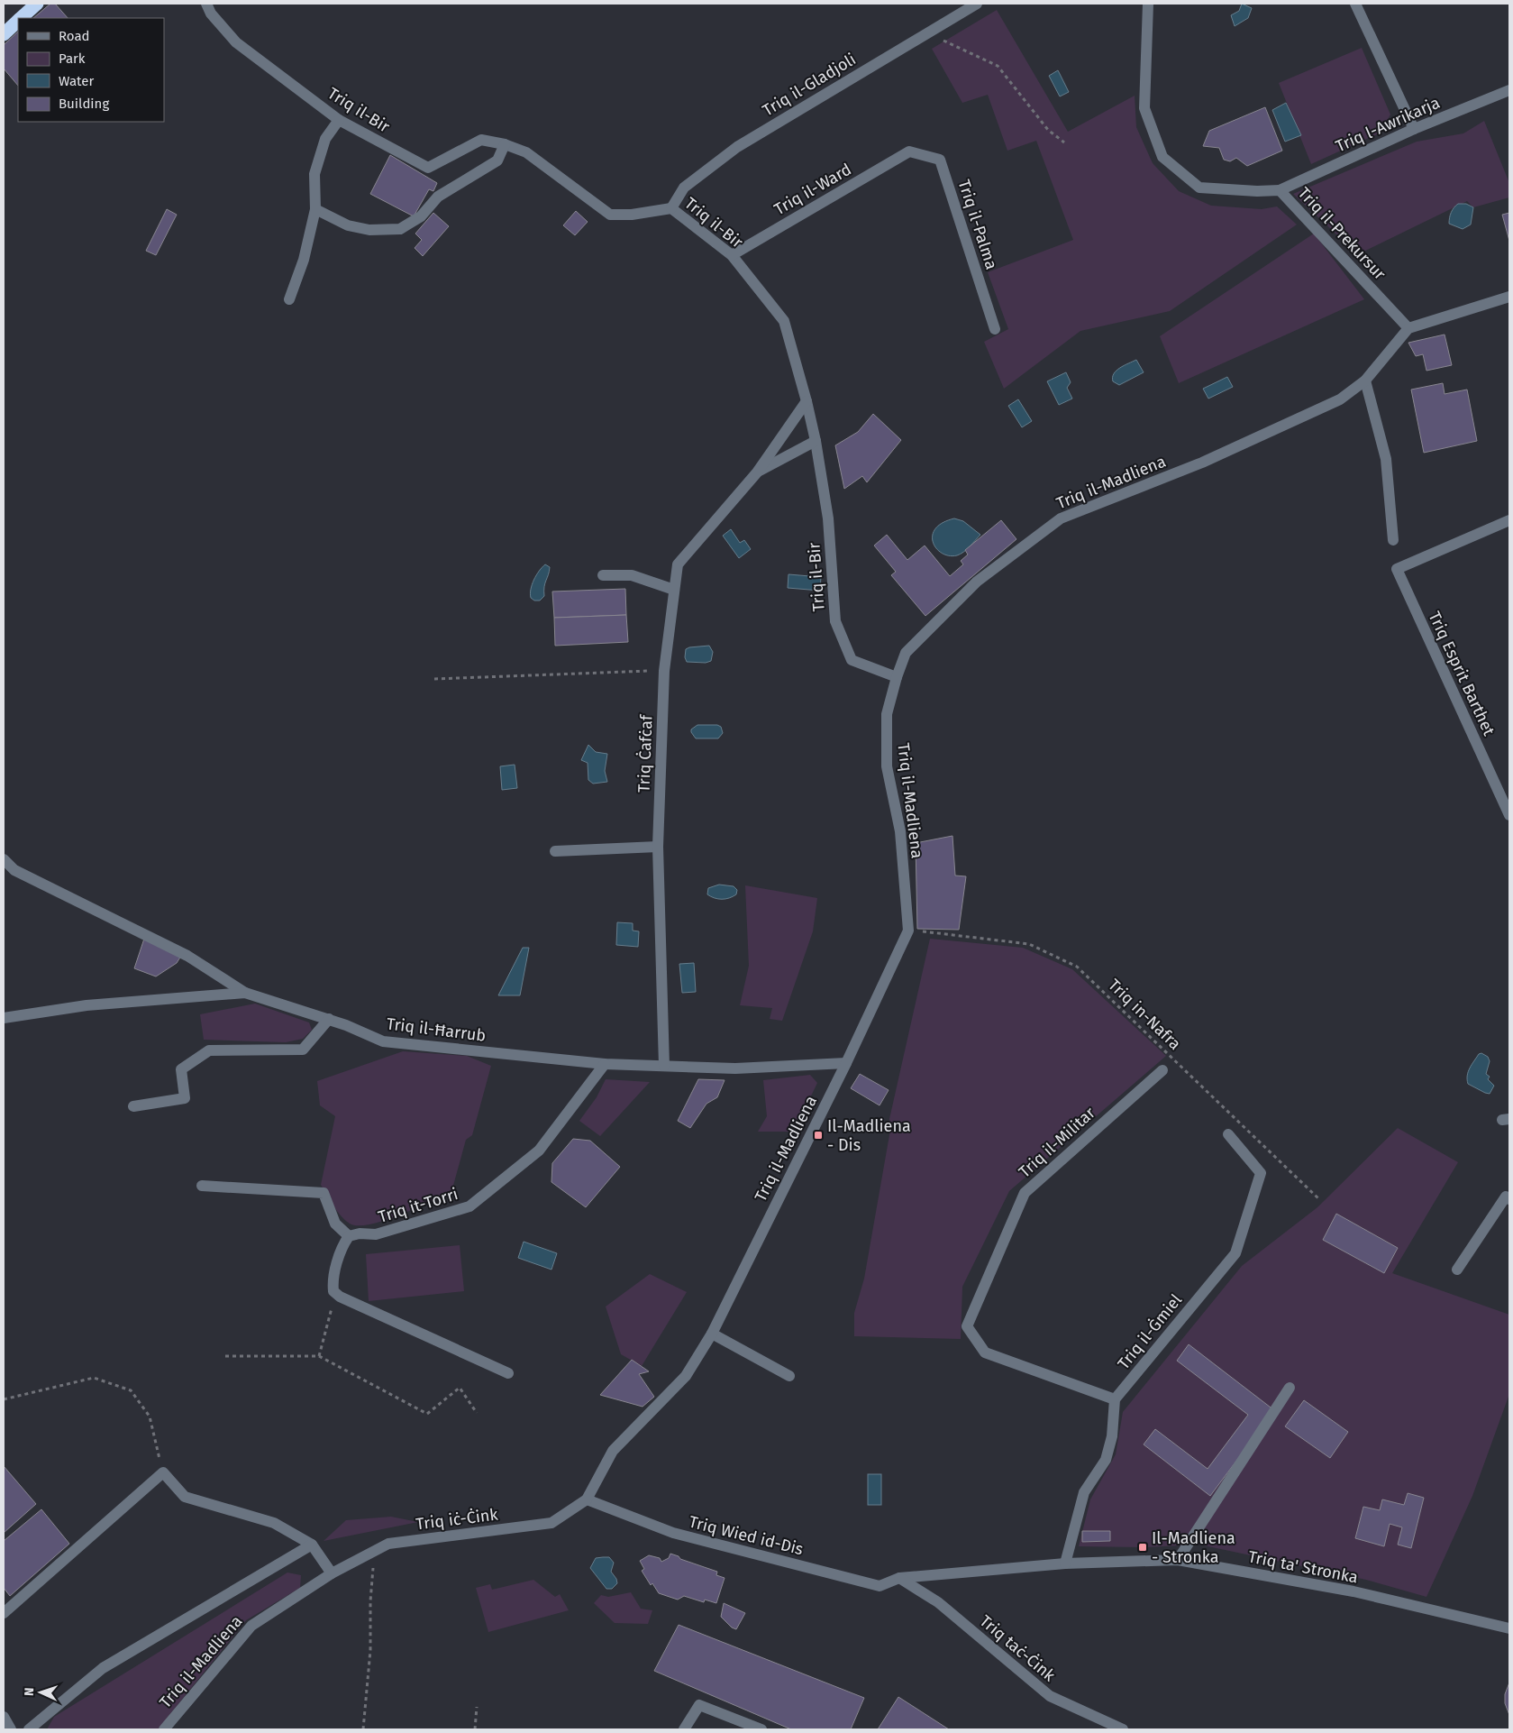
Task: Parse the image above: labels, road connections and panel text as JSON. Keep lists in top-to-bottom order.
{
  "streets": {
    "street": [
      "Triq il-Gladjoli",
      "Triq il-Bir",
      "Triq l-Awrikarja",
      "Triq il-Ward",
      "Triq il-Palma",
      "Triq il-Prekursur",
      "Triq il-Madliena",
      "Triq Esprit Barthet",
      "Triq Ċafċaf",
      "Triq il-Ħarrub",
      "Triq il-Militar",
      "Triq it-Torri",
      "Triq il-Ġmiel",
      "Triq iċ-Ċink",
      "Triq Wied id-Dis",
      "Triq ta' Stronka",
      "Triq taċ-Ċink"
    ],
    "path": ["Triq in-Nafra"]
  },
  "crossings": [
    ["Triq il-Gladjoli", "Triq il-Bir"],
    ["Triq il-Bir", "Triq il-Ward"],
    ["Triq il-Bir", "Triq il-Madliena"],
    ["Triq il-Bir", "Triq Ċafċaf"],
    ["Triq l-Awrikarja", "Triq il-Prekursur"],
    ["Triq il-Ward", "Triq il-Palma"],
    ["Triq il-Prekursur", "Triq il-Madliena"],
    ["Triq il-Madliena", "Triq in-Nafra"],
    ["Triq il-Madliena", "Triq il-Ħarrub"],
    ["Triq il-Madliena", "Triq iċ-Ċink"],
    ["Triq il-Madliena", "Triq Wied id-Dis"],
    ["Triq Ċafċaf", "Triq il-Ħarrub"],
    ["Triq il-Ħarrub", "Triq it-Torri"],
    ["Triq il-Militar", "Triq il-Ġmiel"],
    ["Triq iċ-Ċink", "Triq Wied id-Dis"],
    ["Triq Wied id-Dis", "Triq ta' Stronka"],
    ["Triq Wied id-Dis", "Triq taċ-Ċink"],
    ["Triq ta' Stronka", "Triq taċ-Ċink"]
  ],
  "places": {
    "transit": ["Il-Madliena - Dis", "Il-Madliena - Stronka"]
  },
  "legend": [
    "Road",
    "Park",
    "Water",
    "Building"
  ],
  "north": "left"
}
